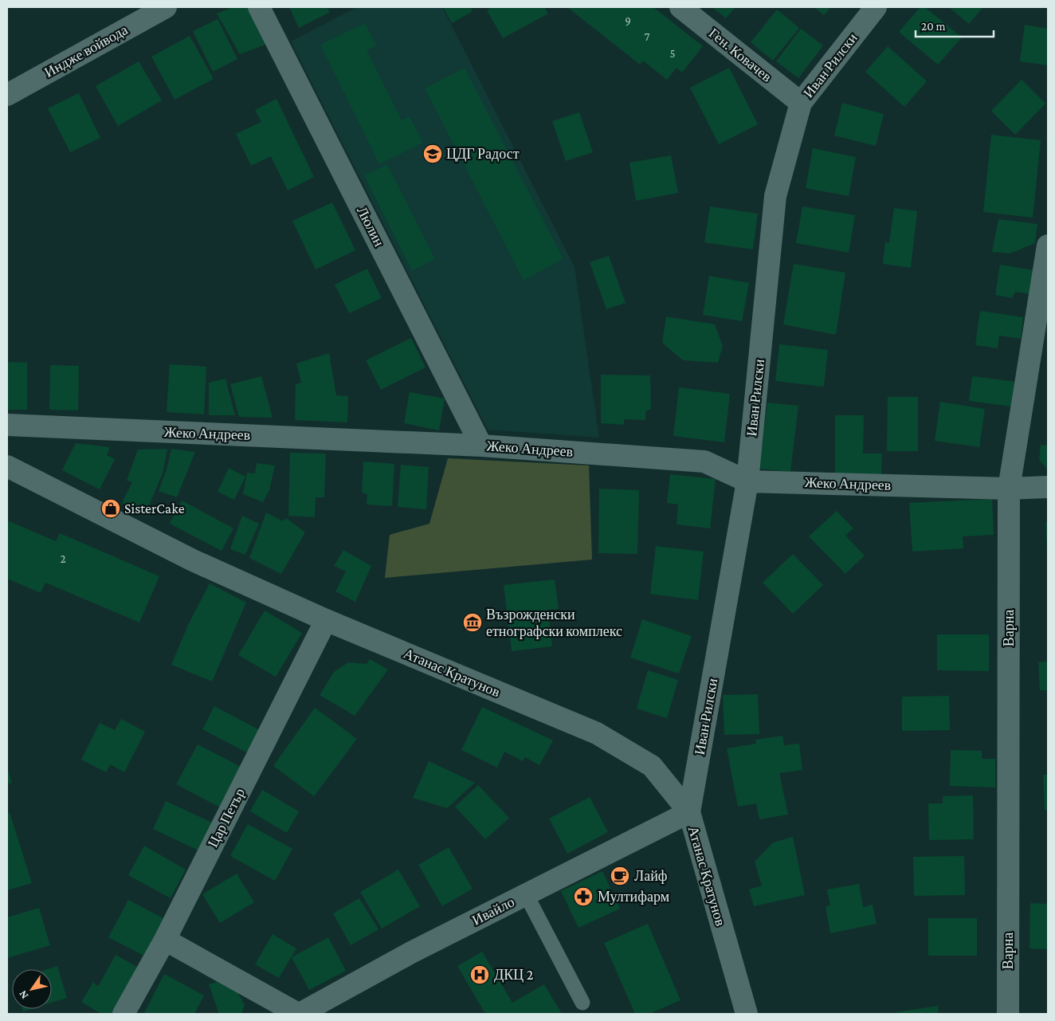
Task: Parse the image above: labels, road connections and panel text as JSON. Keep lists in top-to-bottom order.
{
  "streets": {
    "street": [
      "Индже войвода",
      "Ген. Ковачев",
      "Иван Рилски",
      "Люлин",
      "Жеко Андреев",
      "Варна",
      "Атанас Кратунов",
      "Цар Петър",
      "Ивайло"
    ]
  },
  "crossings": [
    ["Ген. Ковачев", "Иван Рилски"],
    ["Иван Рилски", "Жеко Андреев"],
    ["Иван Рилски", "Атанас Кратунов"],
    ["Иван Рилски", "Ивайло"],
    ["Люлин", "Жеко Андреев"],
    ["Жеко Андреев", "Варна"],
    ["Атанас Кратунов", "Цар Петър"],
    ["Атанас Кратунов", "Ивайло"],
    ["Цар Петър", "Ивайло"]
  ],
  "places": {
    "school or university": ["ЦДГ Радост"],
    "shop": ["SisterCake"],
    "museum": ["Възрожденски етнографски комплекс"],
    "cafe": ["Лайф"],
    "pharmacy": ["Мултифарм"],
    "hospital": ["ДКЦ 2"]
  },
  "house_numbers": [
    "9",
    "7",
    "5",
    "2"
  ],
  "scale_bar": "20 m",
  "north": "bottom left"
}
